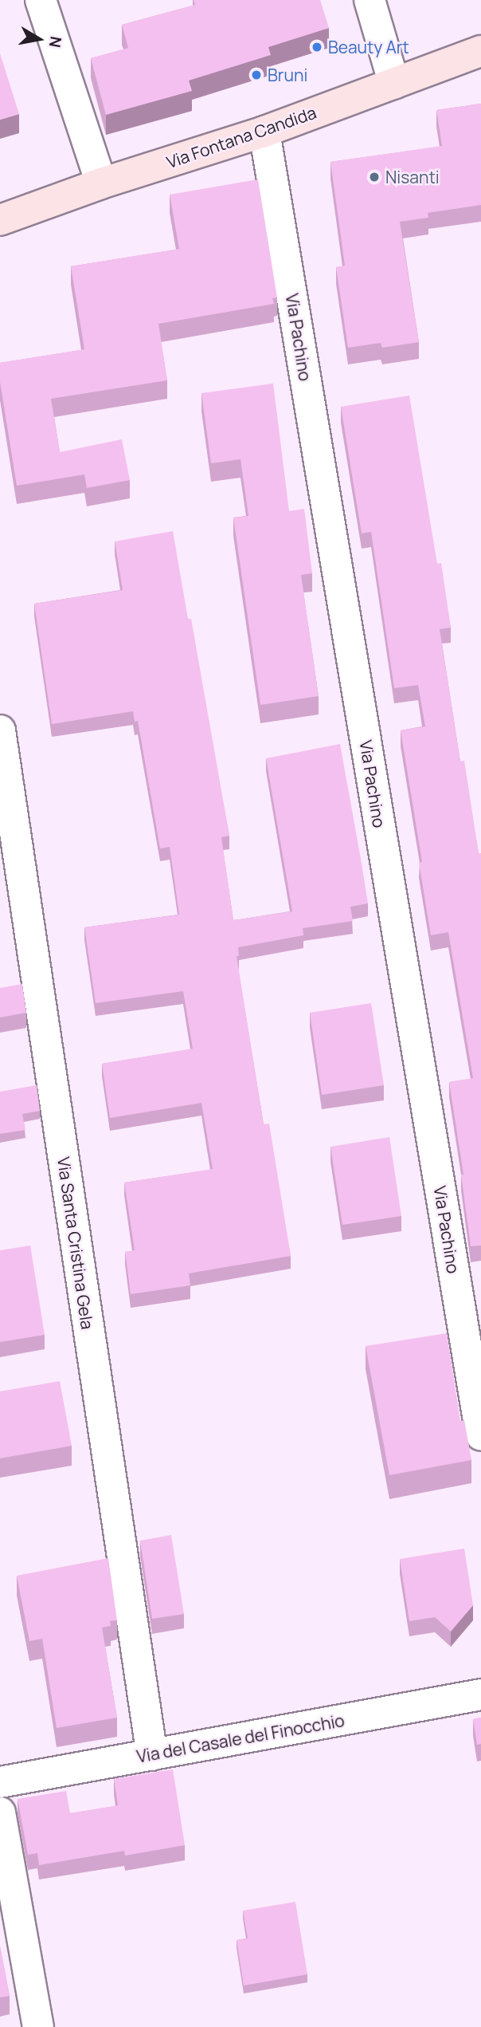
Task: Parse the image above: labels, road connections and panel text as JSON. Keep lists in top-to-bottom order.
{
  "streets": {
    "main road": ["Via Fontana Candida"],
    "street": ["Via Pachino", "Via Santa Cristina Gela", "Via del Casale del Finocchio"]
  },
  "crossings": [
    ["Via Fontana Candida", "Via Pachino"],
    ["Via Santa Cristina Gela", "Via del Casale del Finocchio"]
  ],
  "places": ["Beauty Art", "Bruni", "Nisanti"],
  "north": "right"
}
